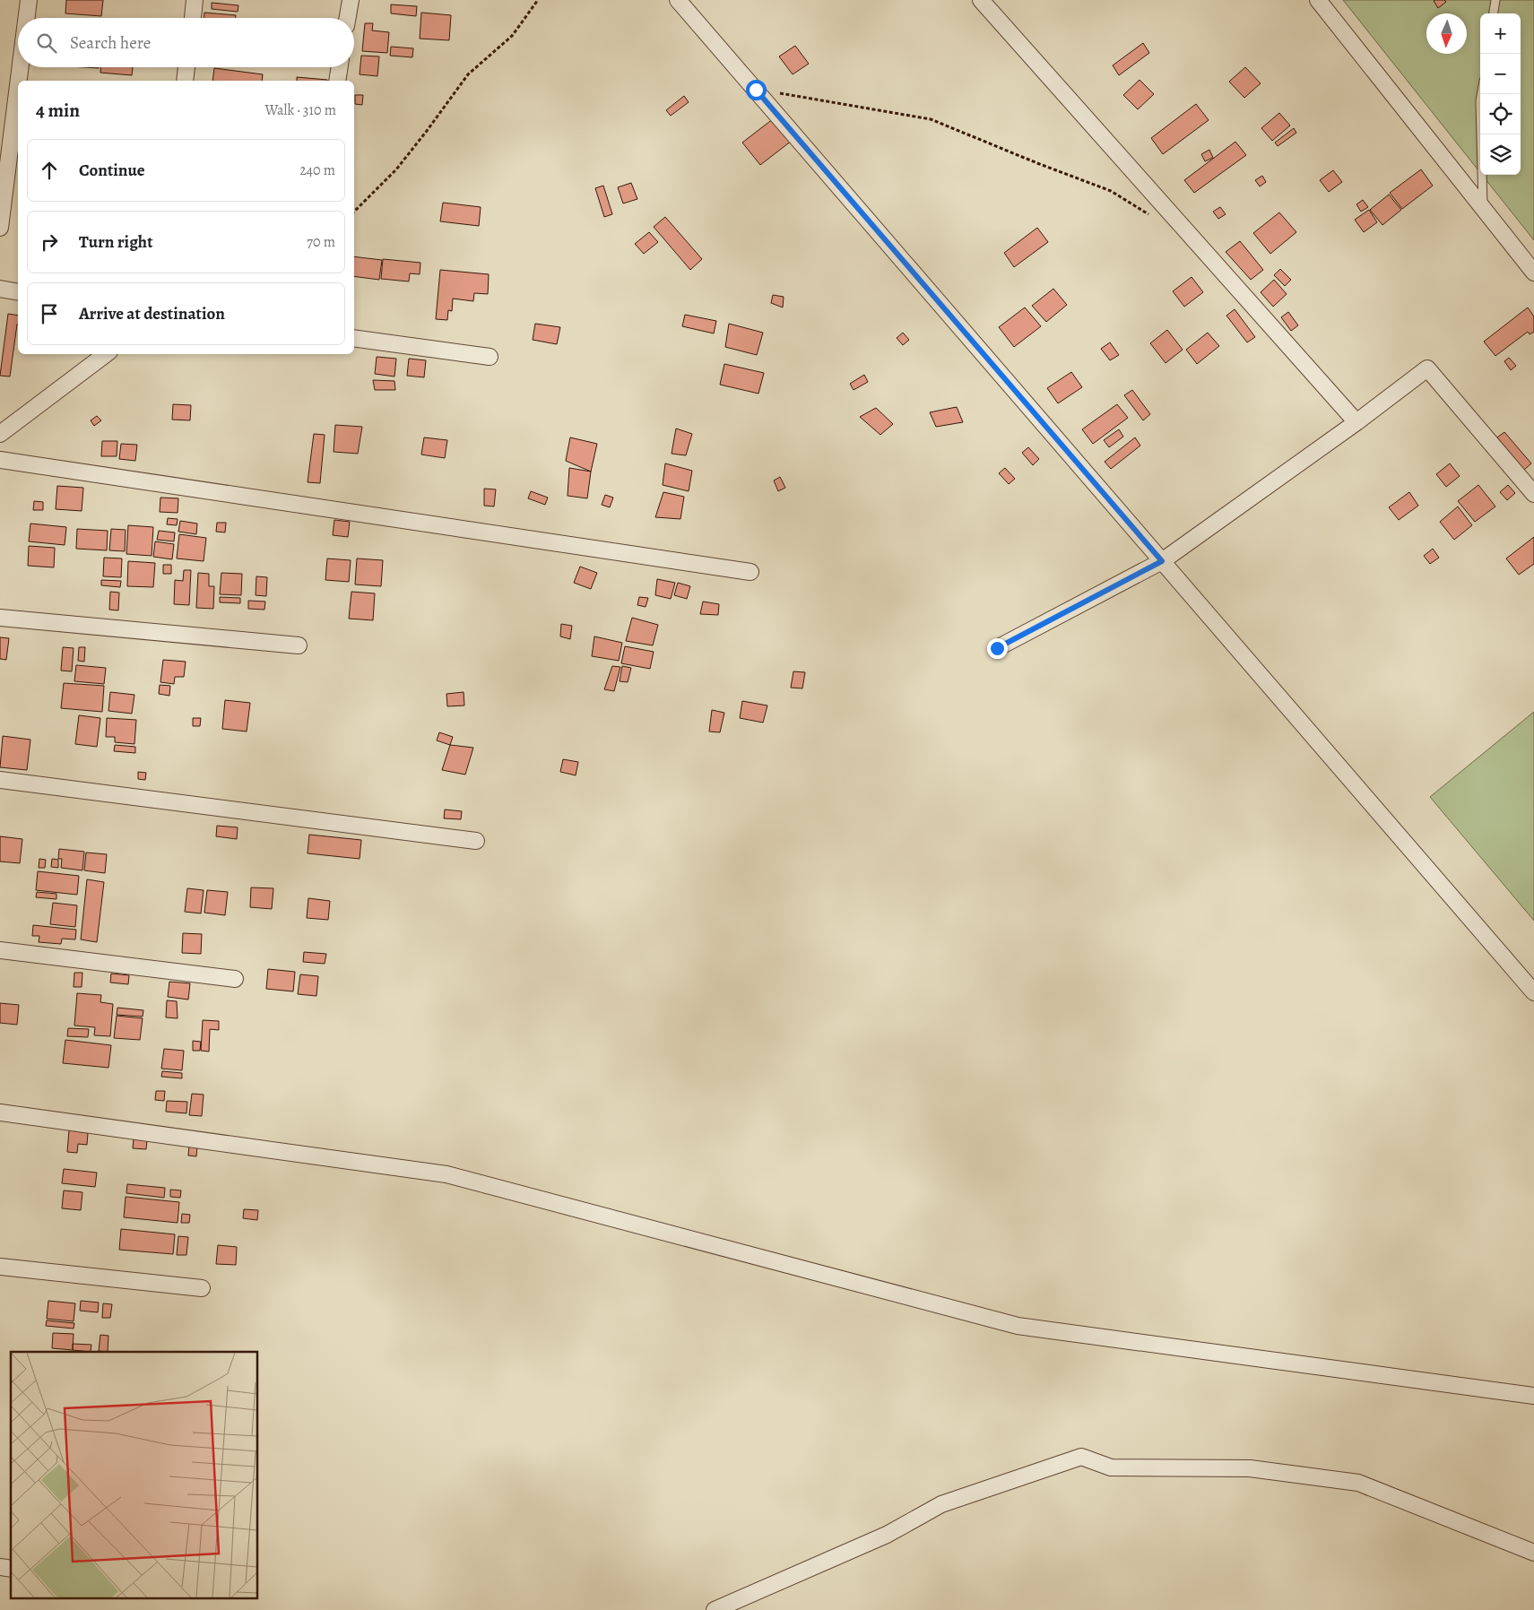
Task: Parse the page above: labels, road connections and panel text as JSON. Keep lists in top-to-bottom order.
{
  "north": "bottom",
  "page": {
    "map_buttons": ["+", "−"],
    "search": "Search here",
    "heading": ["4 min", "Walk · 310 m"],
    "list": [
      ["Continue", "240 m"],
      ["Turn right", "70 m"],
      "Arrive at destination"
    ]
  }
}
